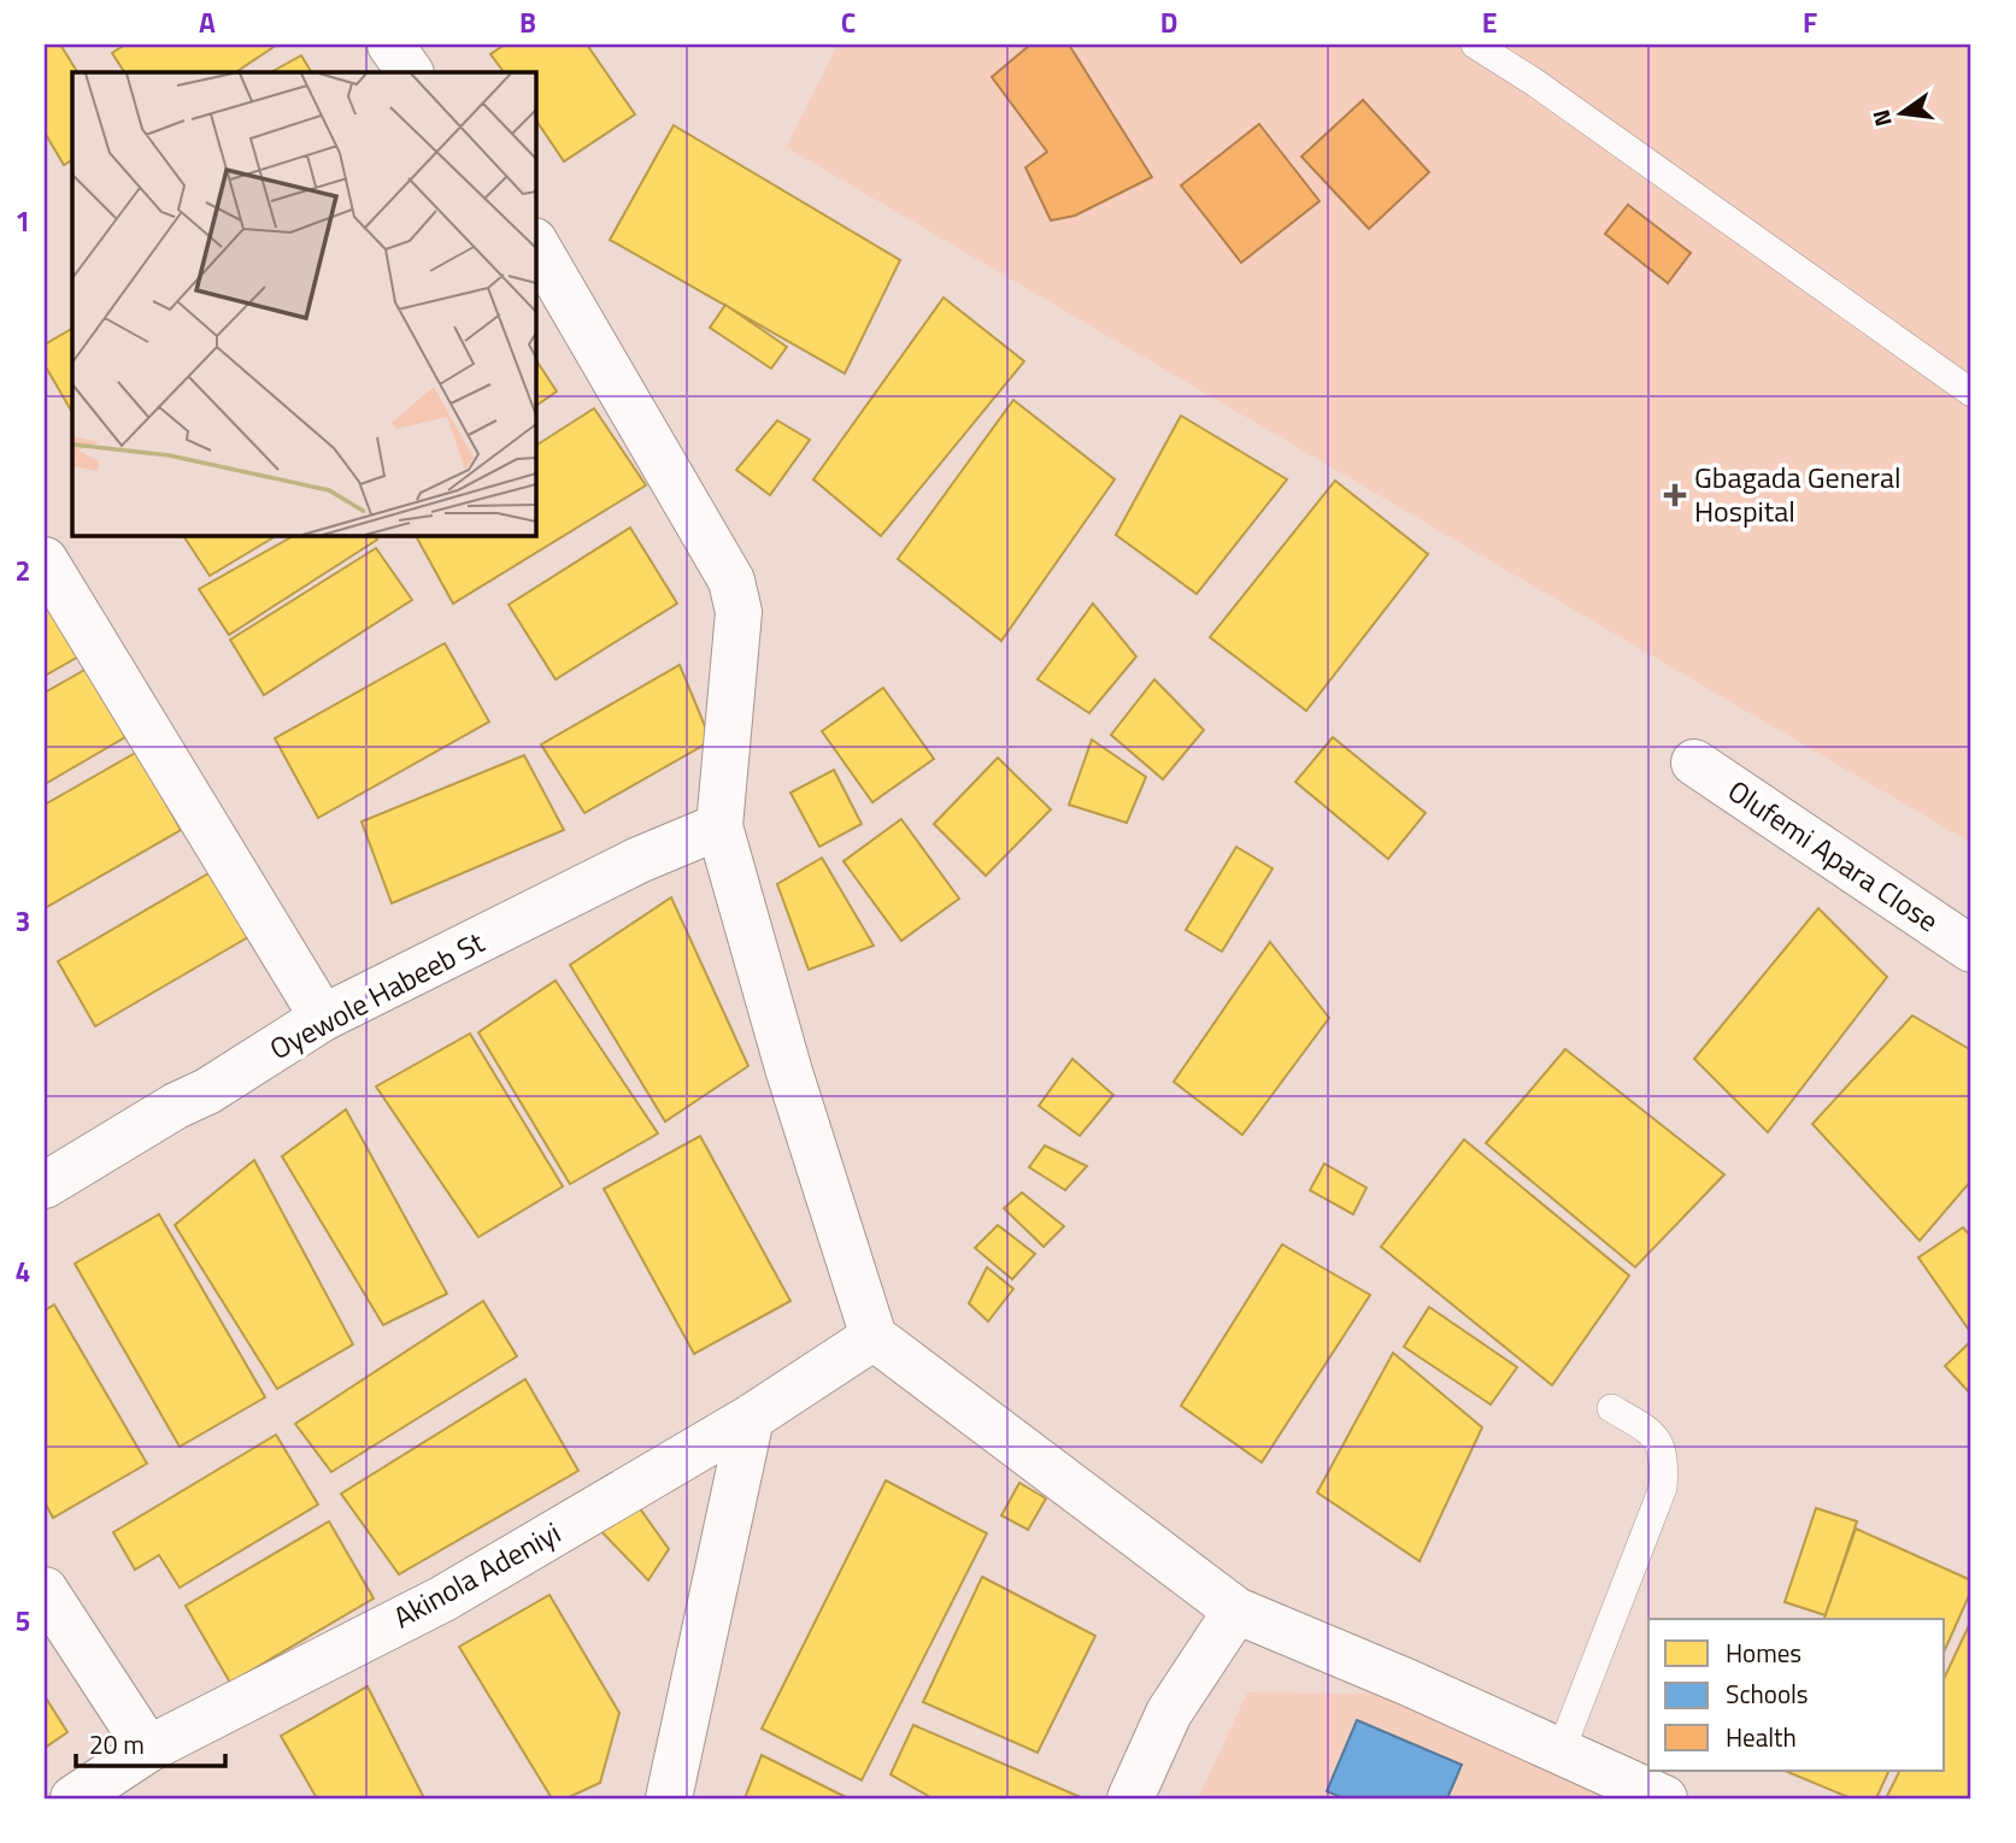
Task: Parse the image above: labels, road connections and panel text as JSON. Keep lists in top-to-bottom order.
{
  "streets": {
    "street": ["Olufemi Apara Close", "Oyewole Habeeb St", "Akinola Adeniyi"]
  },
  "places": {
    "health": ["Gbagada General Hospital"]
  },
  "legend": ["Homes", "Schools", "Health"],
  "scale_bar": "20 m",
  "north": "left",
  "grid": {
    "columns": [
      "A",
      "B",
      "C",
      "D",
      "E",
      "F"
    ],
    "rows": [
      "1",
      "2",
      "3",
      "4",
      "5"
    ]
  }
}
